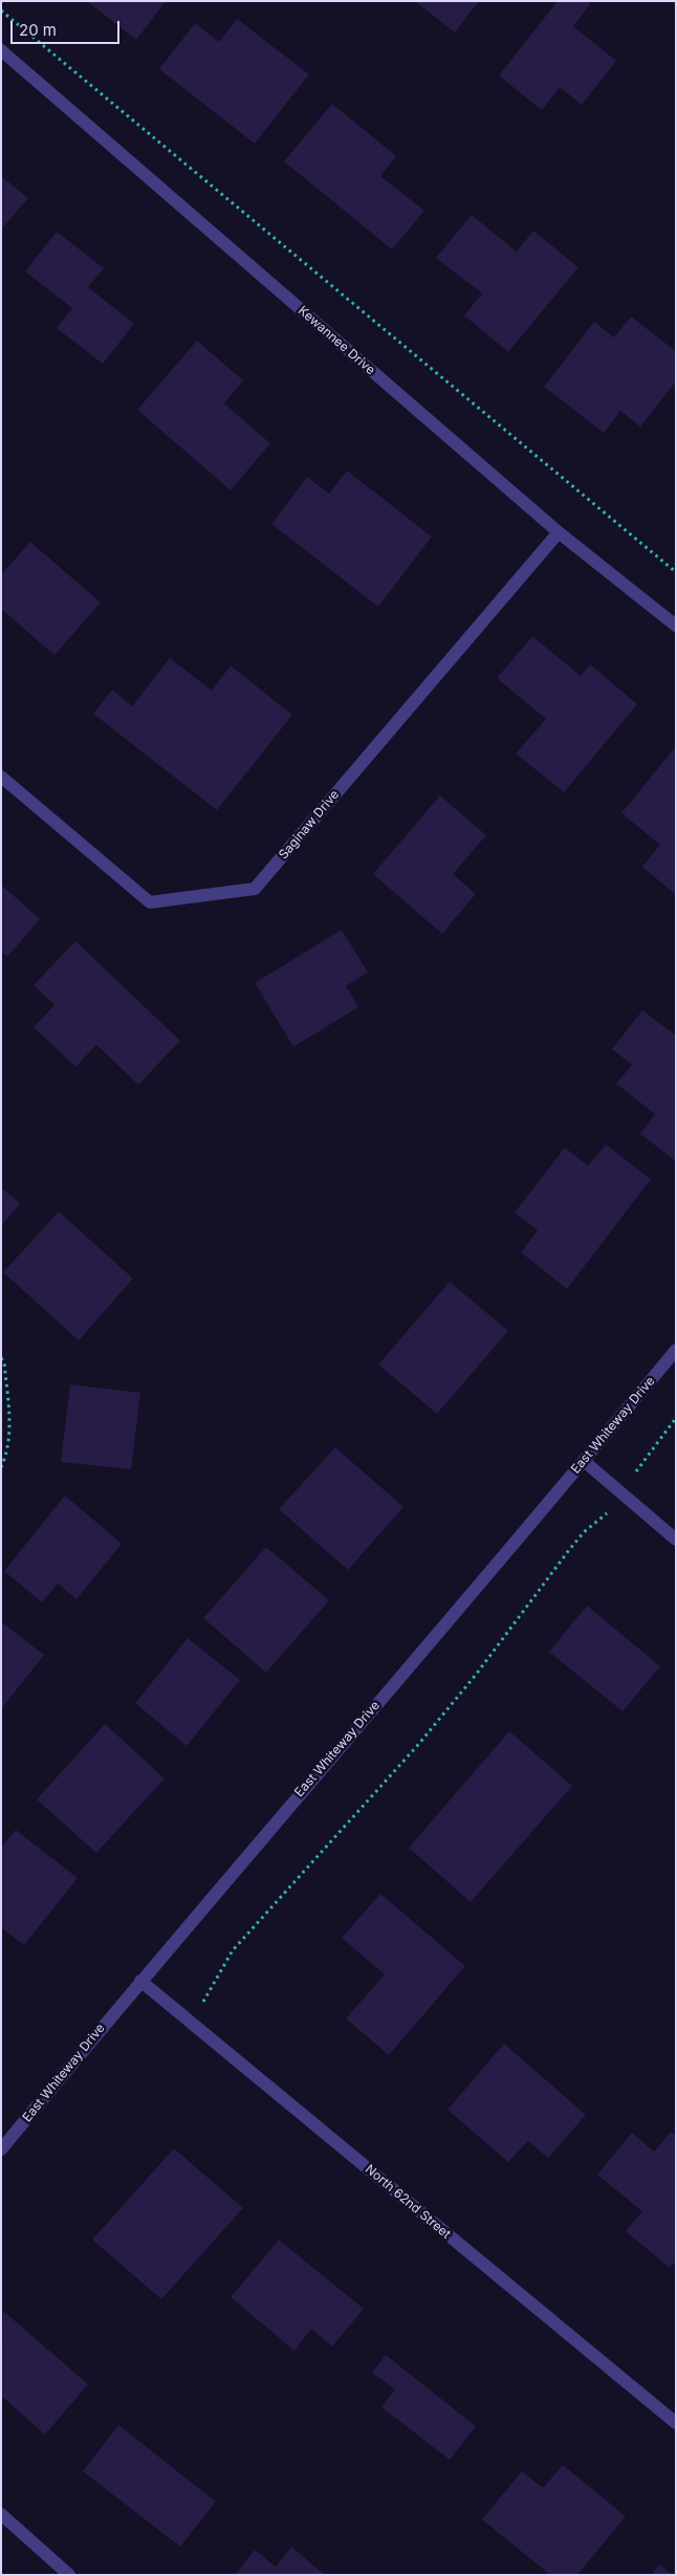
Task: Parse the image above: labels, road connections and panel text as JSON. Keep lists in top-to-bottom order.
{
  "streets": {
    "street": [
      "Kewannee Drive",
      "Saginaw Drive",
      "East Whiteway Drive",
      "North 62nd Street"
    ]
  },
  "crossings": [
    ["Kewannee Drive", "Saginaw Drive"],
    ["East Whiteway Drive", "North 62nd Street"]
  ],
  "scale_bar": "20 m"
}
